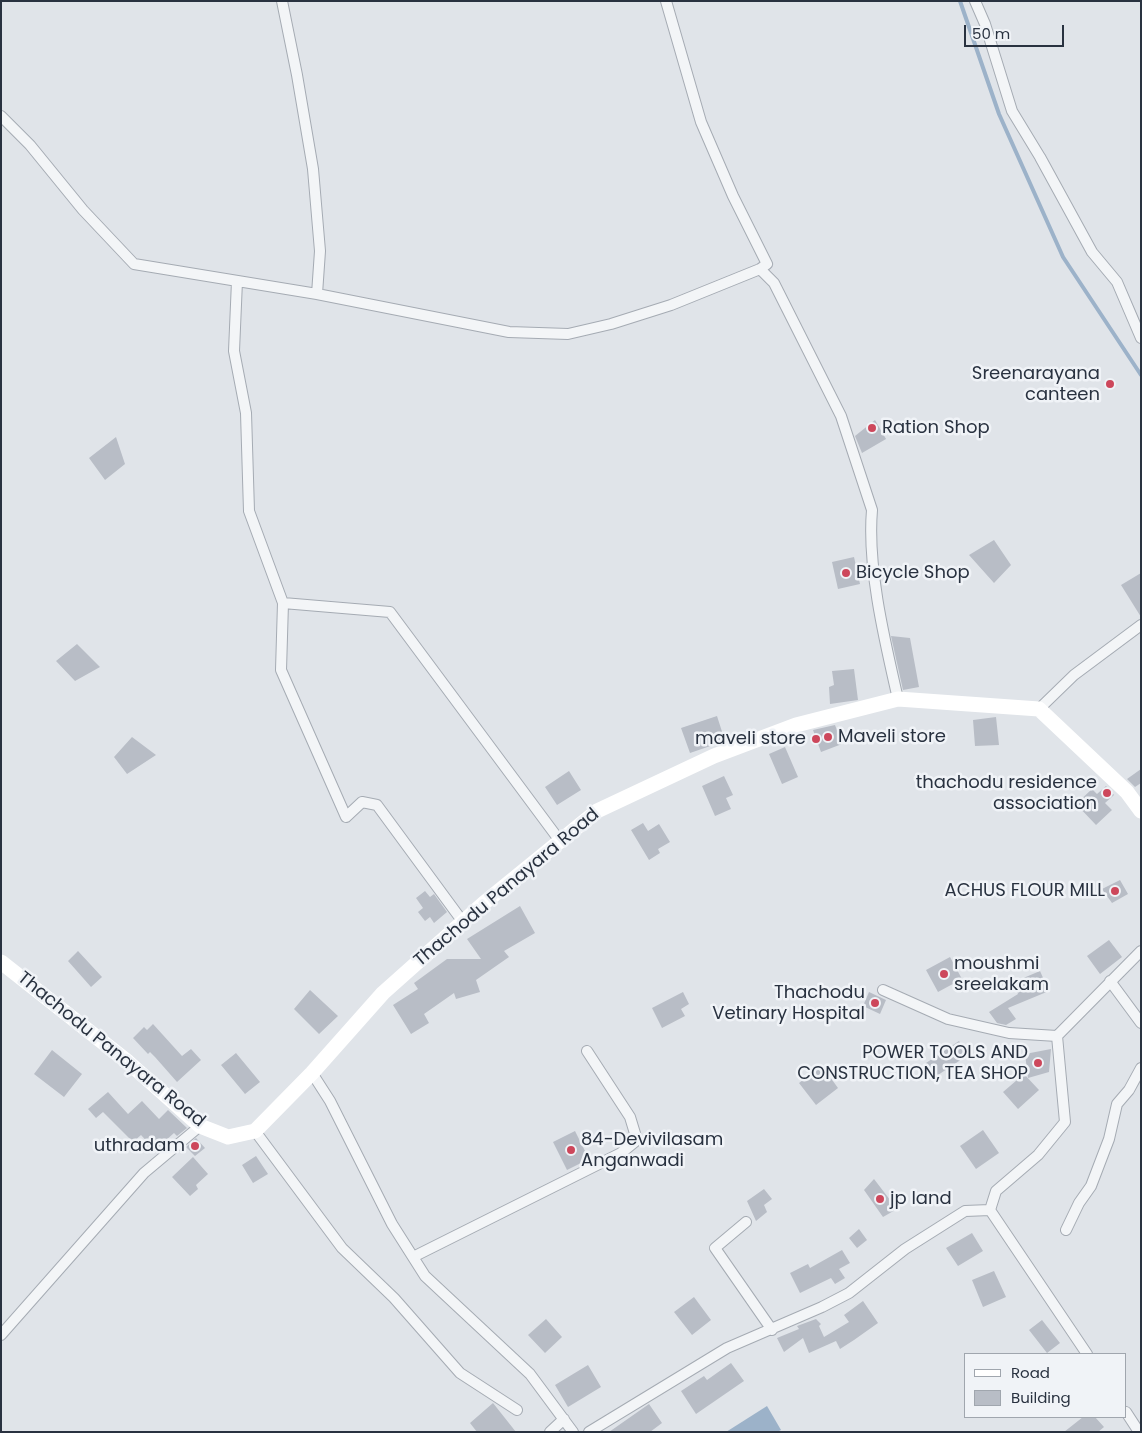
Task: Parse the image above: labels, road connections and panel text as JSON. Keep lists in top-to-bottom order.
{
  "streets": {
    "main road": ["Thachodu Panayara Road"]
  },
  "places": [
    "Sreenarayana canteen",
    "Ration Shop",
    "Bicycle Shop",
    "Maveli store",
    "maveli store",
    "thachodu residence association",
    "ACHUS FLOUR MILL",
    "moushmi sreelakam",
    "Thachodu Vetinary Hospital",
    "POWER TOOLS AND CONSTRUCTION, TEA SHOP",
    "uthradam",
    "84-Devivilasam Anganwadi",
    "jp land"
  ],
  "legend": ["Road", "Building"],
  "scale_bar": "50 m"
}
